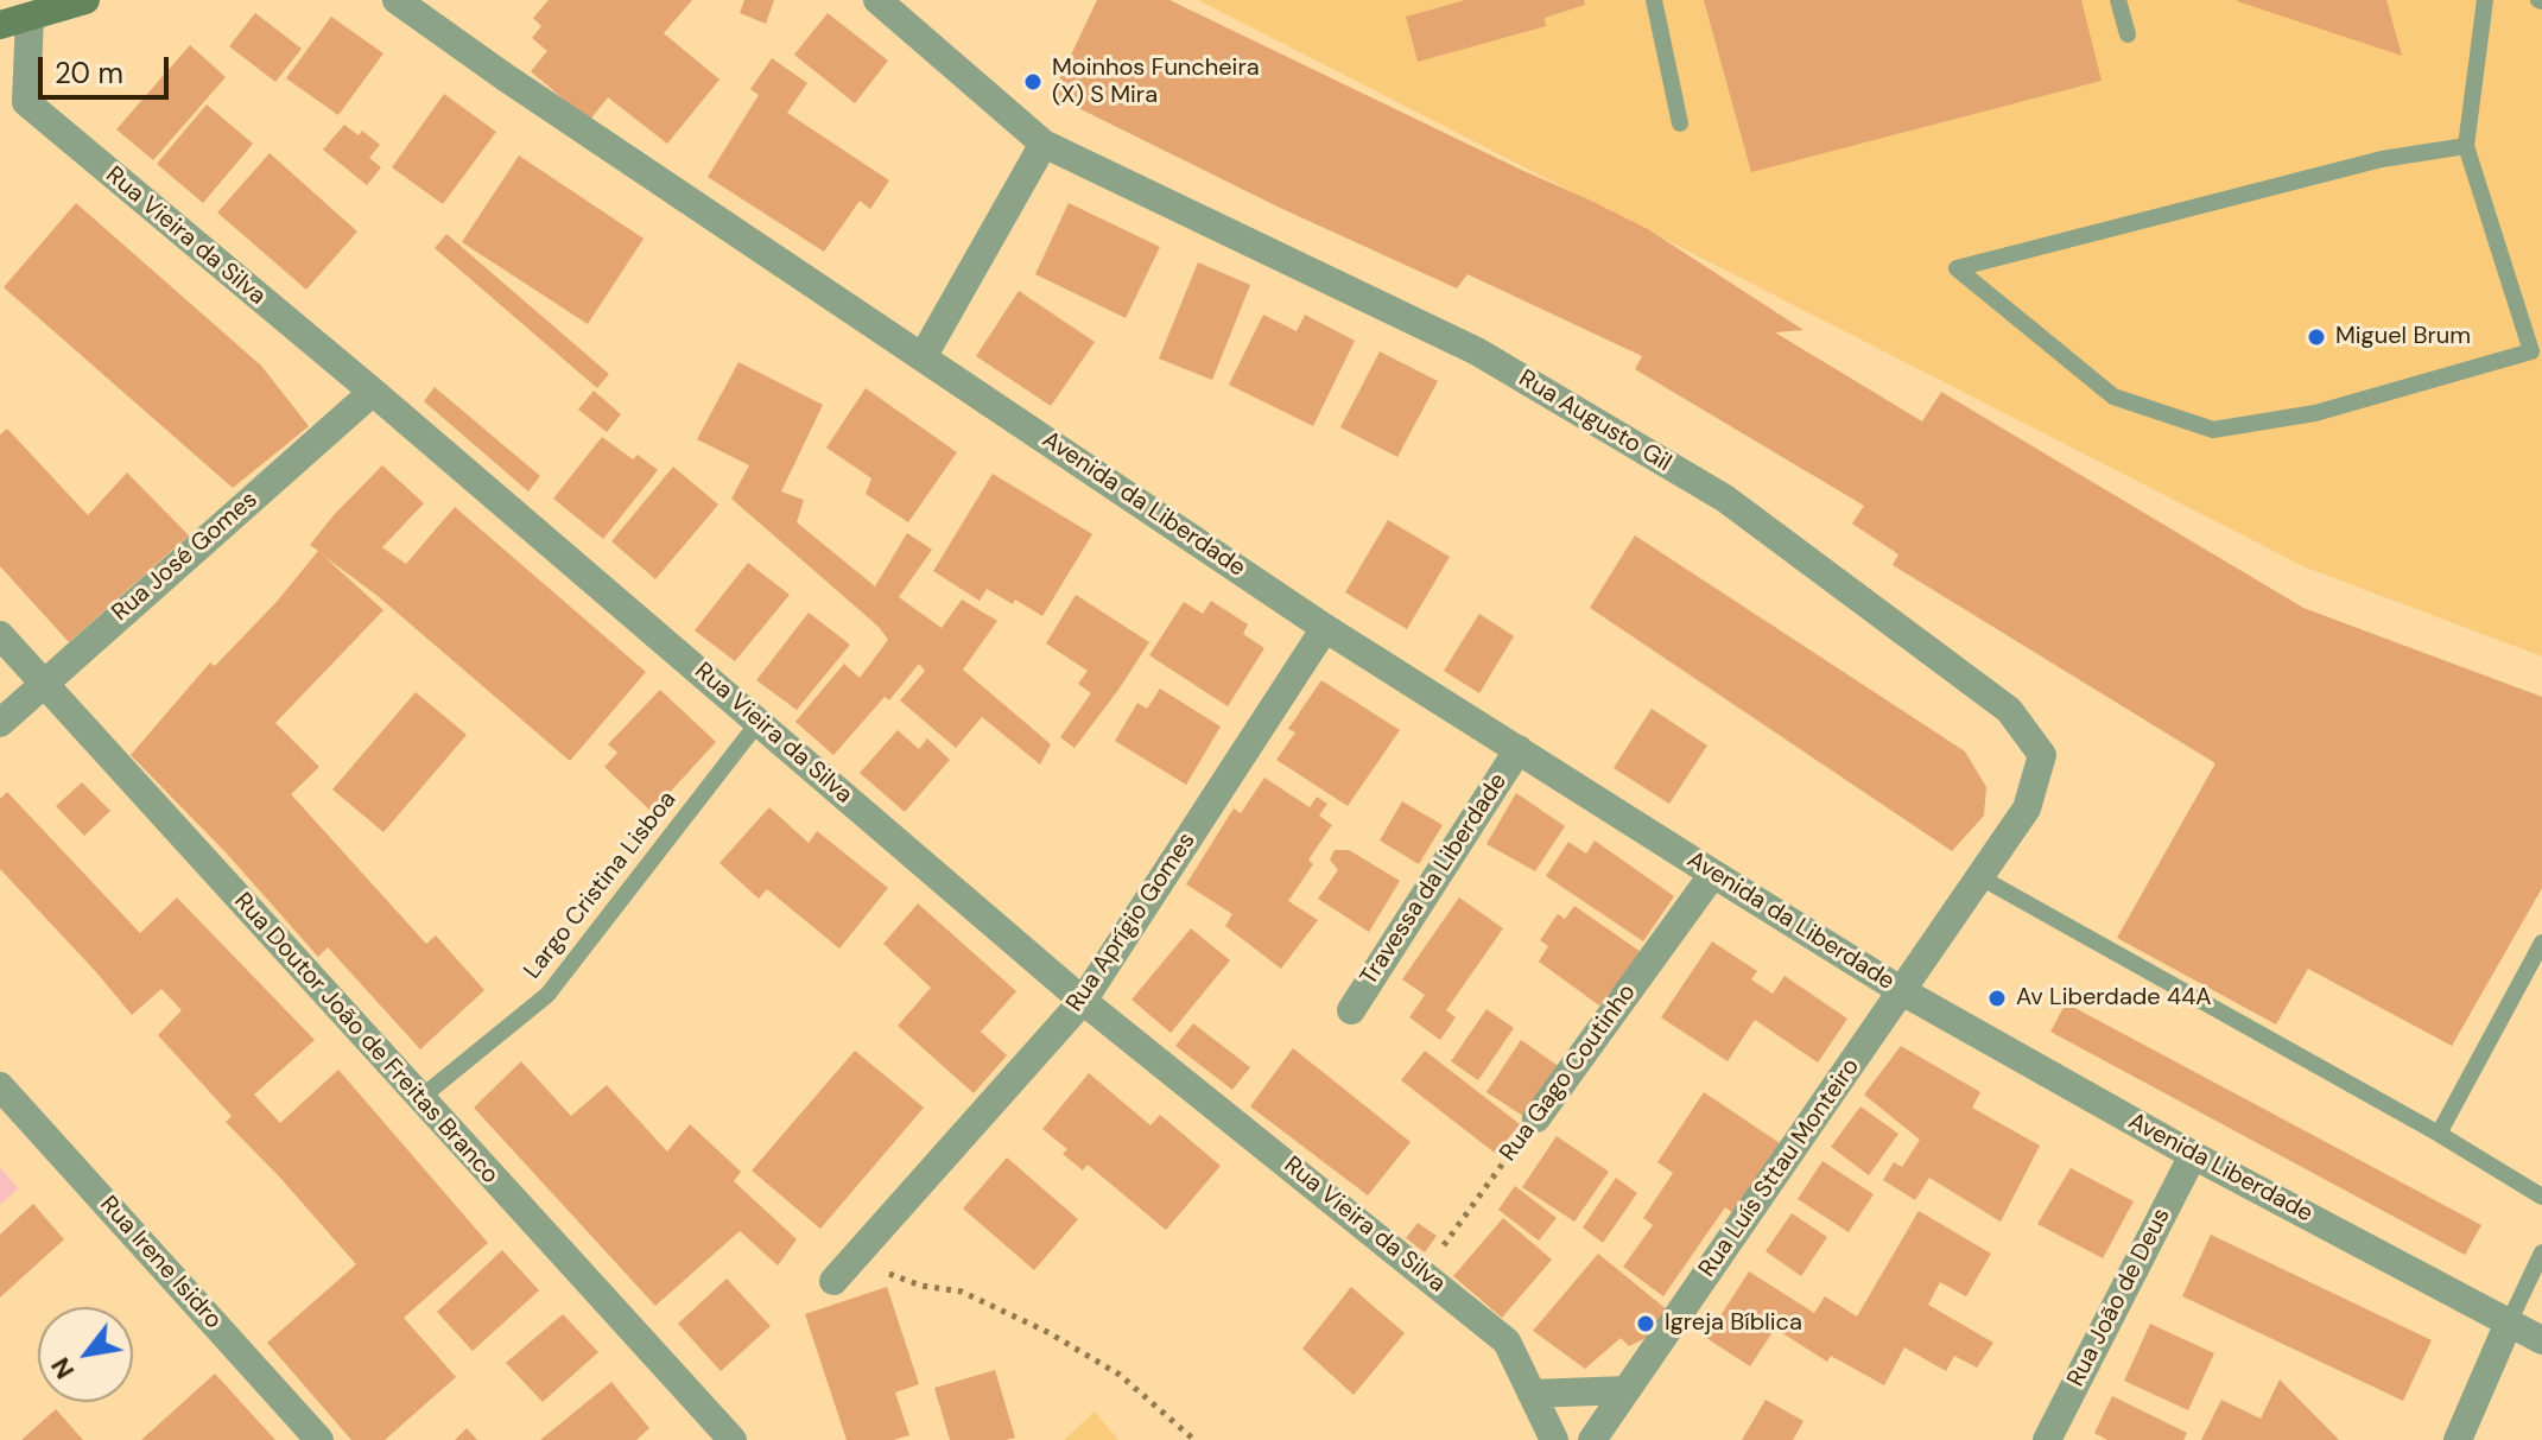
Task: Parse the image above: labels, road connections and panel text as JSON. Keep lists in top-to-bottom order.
{
  "streets": {
    "street": [
      "Rua Vieira da Silva",
      "Rua Augusto Gil",
      "Avenida da Liberdade",
      "Rua José Gomes",
      "Travessa da Liberdade",
      "Rua Aprígio Gomes",
      "Rua Doutor João de Freitas Branco",
      "Rua Gago Coutinho",
      "Rua Luís Sttau Monteiro",
      "Avenida Liberdade",
      "Rua Irene Isidro",
      "Rua João de Deus"
    ],
    "lane": ["Largo Cristina Lisboa"]
  },
  "crossings": [
    ["Rua Vieira da Silva", "Rua José Gomes"],
    ["Rua Vieira da Silva", "Largo Cristina Lisboa"],
    ["Rua Vieira da Silva", "Rua Aprígio Gomes"],
    ["Rua Vieira da Silva", "Rua Gago Coutinho"],
    ["Rua Augusto Gil", "Avenida da Liberdade"],
    ["Rua Augusto Gil", "Rua Luís Sttau Monteiro"],
    ["Rua Augusto Gil", "Avenida Liberdade"],
    ["Avenida da Liberdade", "Travessa da Liberdade"],
    ["Avenida da Liberdade", "Rua Aprígio Gomes"],
    ["Avenida da Liberdade", "Rua Gago Coutinho"],
    ["Avenida da Liberdade", "Rua Luís Sttau Monteiro"],
    ["Avenida da Liberdade", "Avenida Liberdade"],
    ["Rua José Gomes", "Rua Doutor João de Freitas Branco"],
    ["Largo Cristina Lisboa", "Rua Doutor João de Freitas Branco"],
    ["Rua Luís Sttau Monteiro", "Avenida Liberdade"],
    ["Avenida Liberdade", "Rua João de Deus"]
  ],
  "places": [
    "Moinhos Funcheira (X) S Mira",
    "Miguel Brum",
    "Av Liberdade 44A",
    "Igreja Bíblica"
  ],
  "scale_bar": "20 m",
  "north": "bottom left"
}
